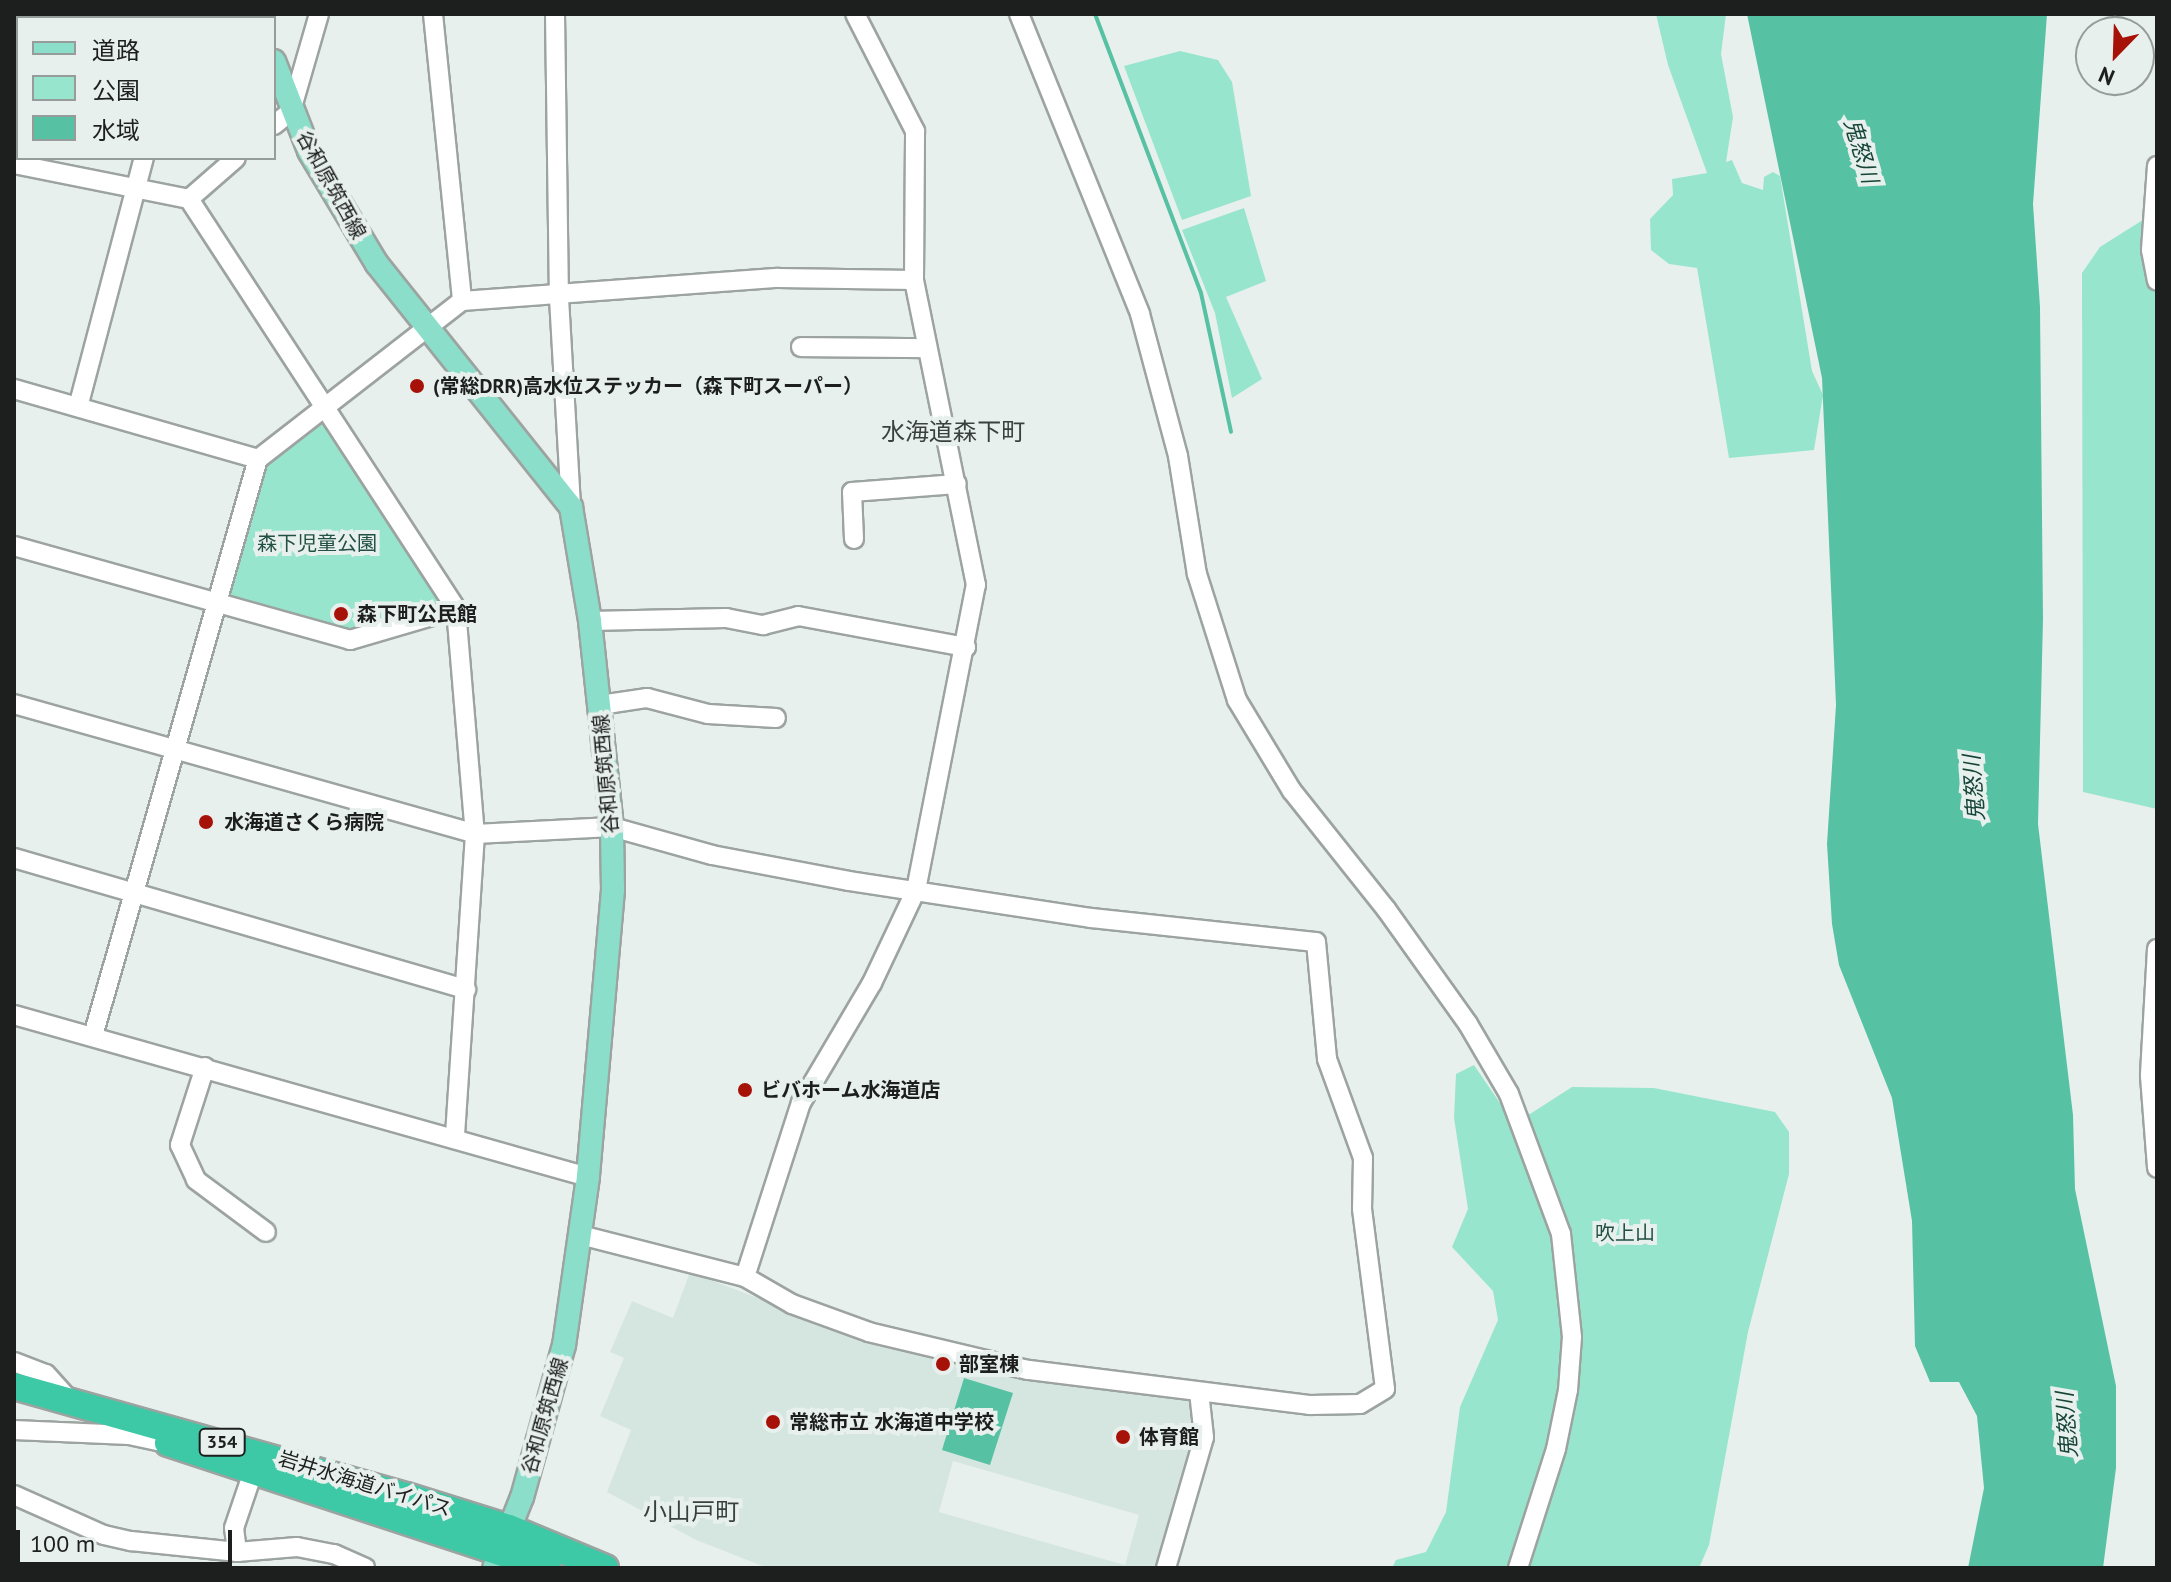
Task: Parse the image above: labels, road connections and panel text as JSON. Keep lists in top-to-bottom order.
{
  "streets": {
    "highway": ["354", "岩井水海道バイパス"],
    "main road": ["谷和原筑西線"]
  },
  "crossings": [
    ["谷和原筑西線", "354"],
    ["谷和原筑西線", "岩井水海道バイパス"],
    ["354", "岩井水海道バイパス"]
  ],
  "districts": ["水海道森下町", "小山戸町"],
  "water": ["鬼怒川"],
  "parks": ["森下児童公園", "吹上山"],
  "places": [
    "(常総DRR)高水位ステッカー（森下町スーパー）",
    "森下町公民館",
    "水海道さくら病院",
    "ビバホーム水海道店",
    "部室棟",
    "常総市立 水海道中学校",
    "体育館"
  ],
  "legend": ["道路", "公園", "水域"],
  "scale_bar": "100 m",
  "north": "bottom left"
}
